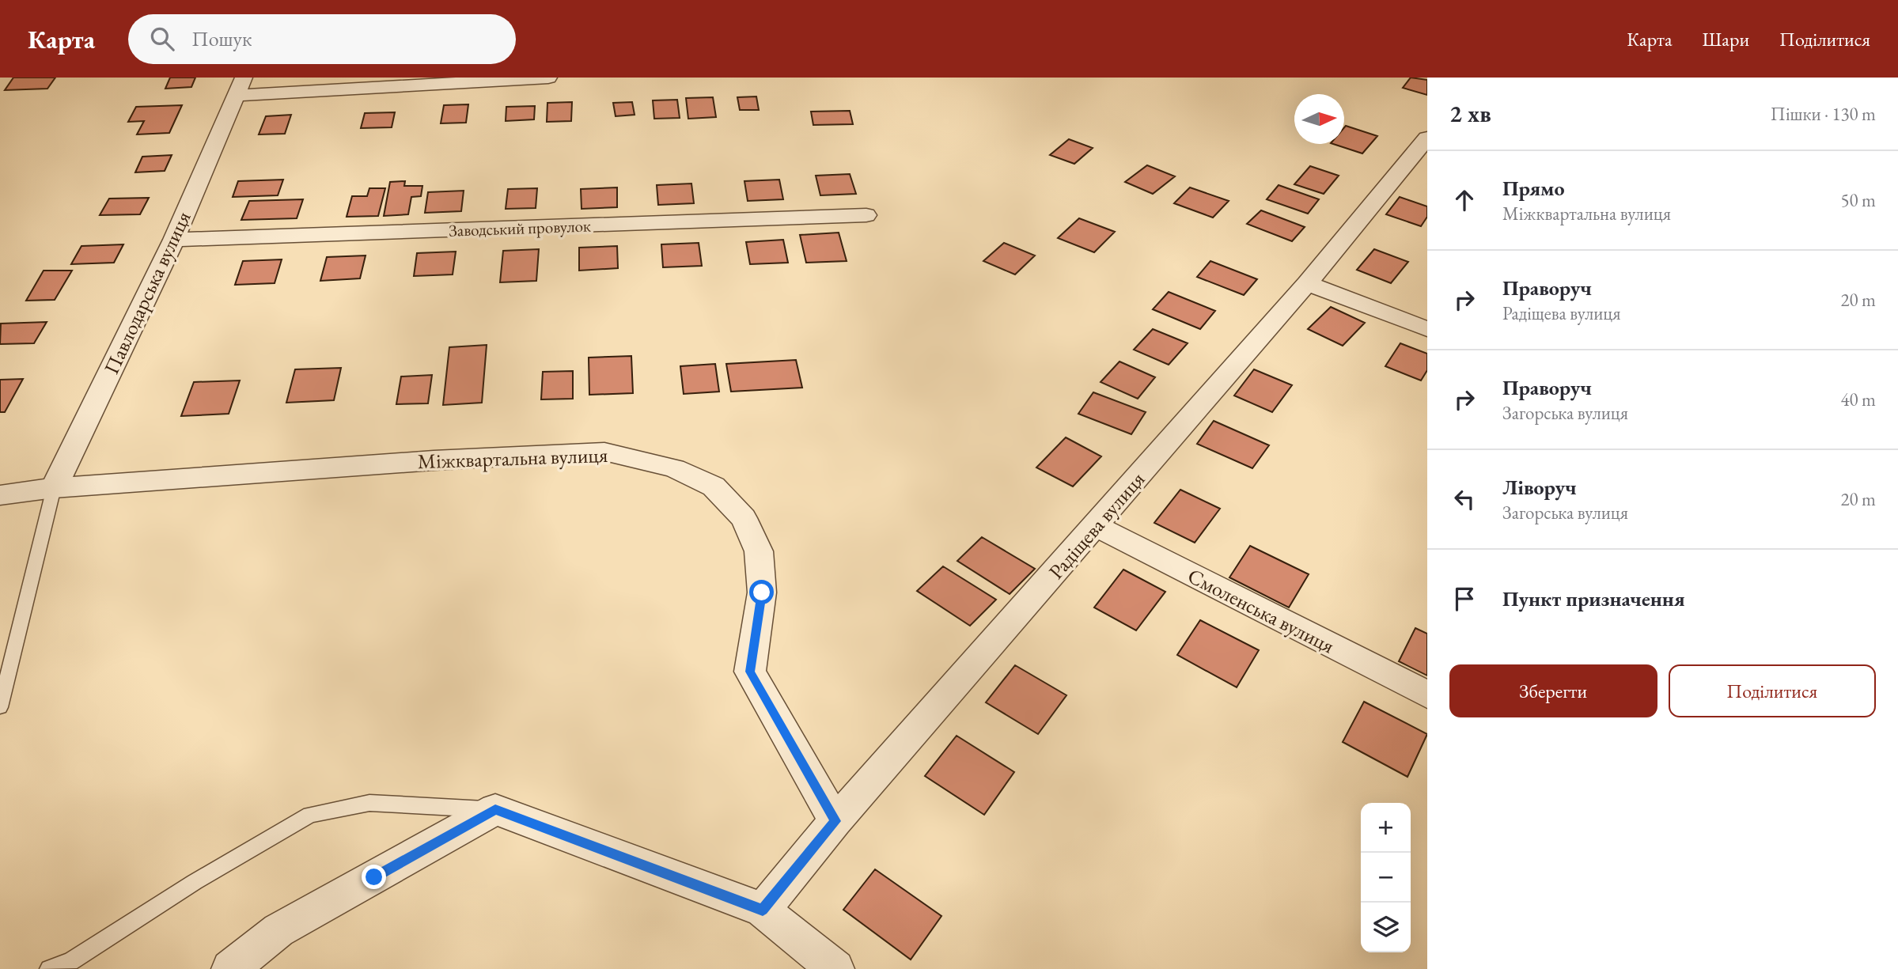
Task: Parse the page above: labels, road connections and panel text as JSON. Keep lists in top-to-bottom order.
{
  "streets": {
    "street": [
      "Заводський провулок",
      "Павлодарська вулиця",
      "Міжквартальна вулиця",
      "Радіщева вулиця",
      "Смоленська вулиця"
    ]
  },
  "crossings": [
    ["Заводський провулок", "Павлодарська вулиця"],
    ["Павлодарська вулиця", "Міжквартальна вулиця"],
    ["Міжквартальна вулиця", "Радіщева вулиця"],
    ["Радіщева вулиця", "Смоленська вулиця"]
  ],
  "north": "right",
  "page": {
    "header": "Карта",
    "search": "Пошук",
    "nav": ["Карта", "Шари", "Поділитися"],
    "heading": ["2 хв", "Пішки · 130 m"],
    "list": [
      ["Прямо", "Міжквартальна вулиця", "50 m"],
      ["Праворуч", "Радіщева вулиця", "20 m"],
      ["Праворуч", "Загорська вулиця", "40 m"],
      ["Ліворуч", "Загорська вулиця", "20 m"],
      "Пункт призначення"
    ],
    "buttons": ["Зберегти", "Поділитися"],
    "map_buttons": ["+", "−"]
  }
}
